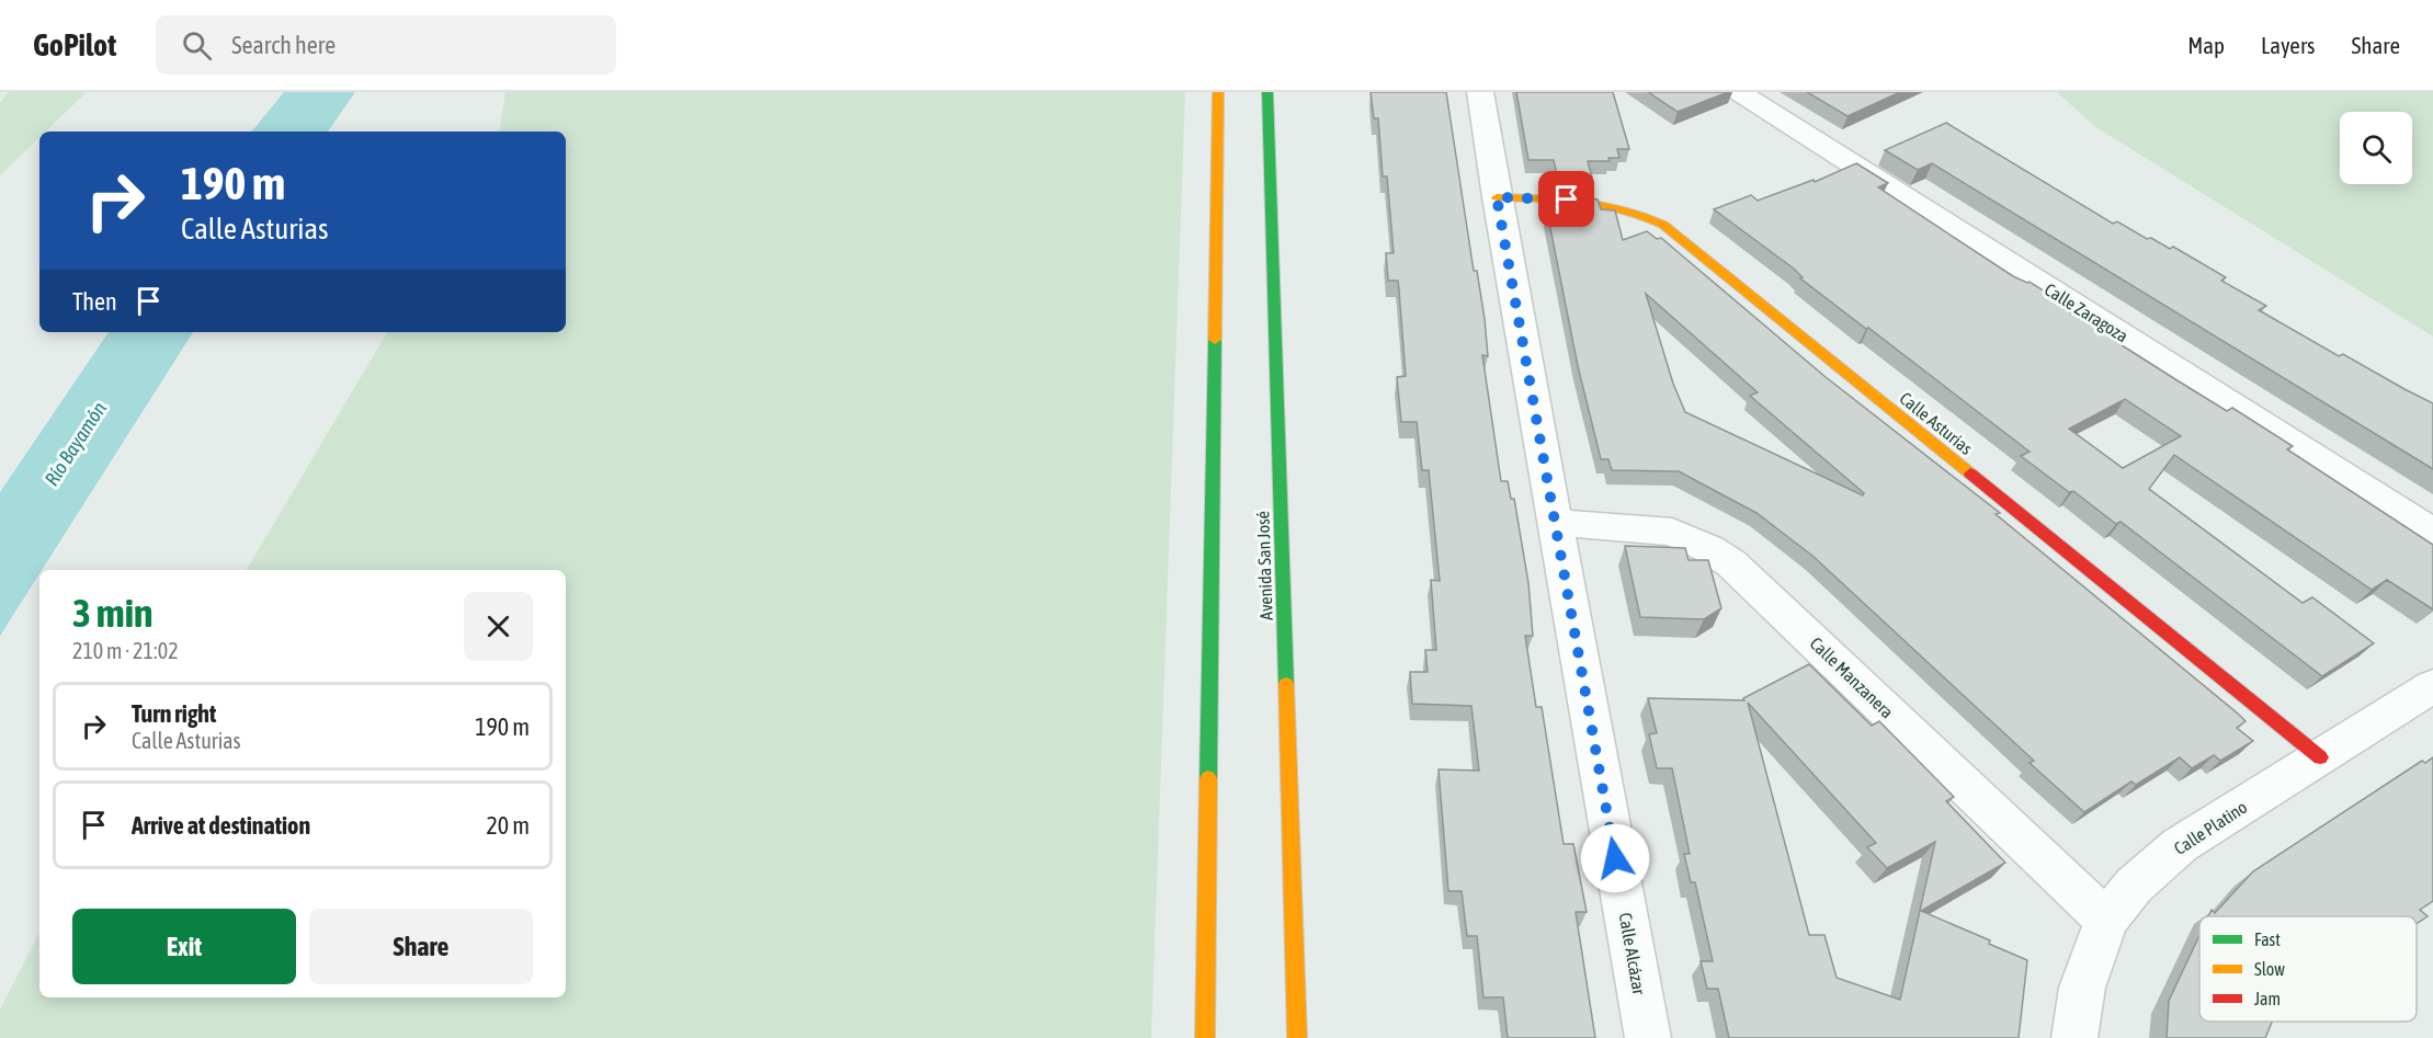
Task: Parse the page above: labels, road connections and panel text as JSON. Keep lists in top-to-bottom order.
{
  "streets": {
    "main road": ["Calle Asturias", "Avenida San José"],
    "street": [
      "Calle Zaragoza",
      "Calle Manzanera",
      "Calle Platino",
      "Calle Alcázar"
    ]
  },
  "crossings": [
    ["Calle Asturias", "Calle Platino"],
    ["Calle Asturias", "Calle Alcázar"],
    ["Calle Manzanera", "Calle Platino"],
    ["Calle Manzanera", "Calle Alcázar"]
  ],
  "water": ["Río Bayamón"],
  "legend": ["Fast", "Slow", "Jam"],
  "page": {
    "header": "GoPilot",
    "search": "Search here",
    "nav": ["Map", "Layers", "Share"],
    "turn": ["190 m", "Calle Asturias"],
    "then": "Then",
    "heading": ["3 min", "210 m · 21:02"],
    "list": [
      {
        "name": "Turn right",
        "note": "Calle Asturias",
        "value": "190 m"
      },
      {
        "name": "Arrive at destination",
        "value": "20 m"
      }
    ],
    "buttons": ["Exit", "Share"]
  }
}
